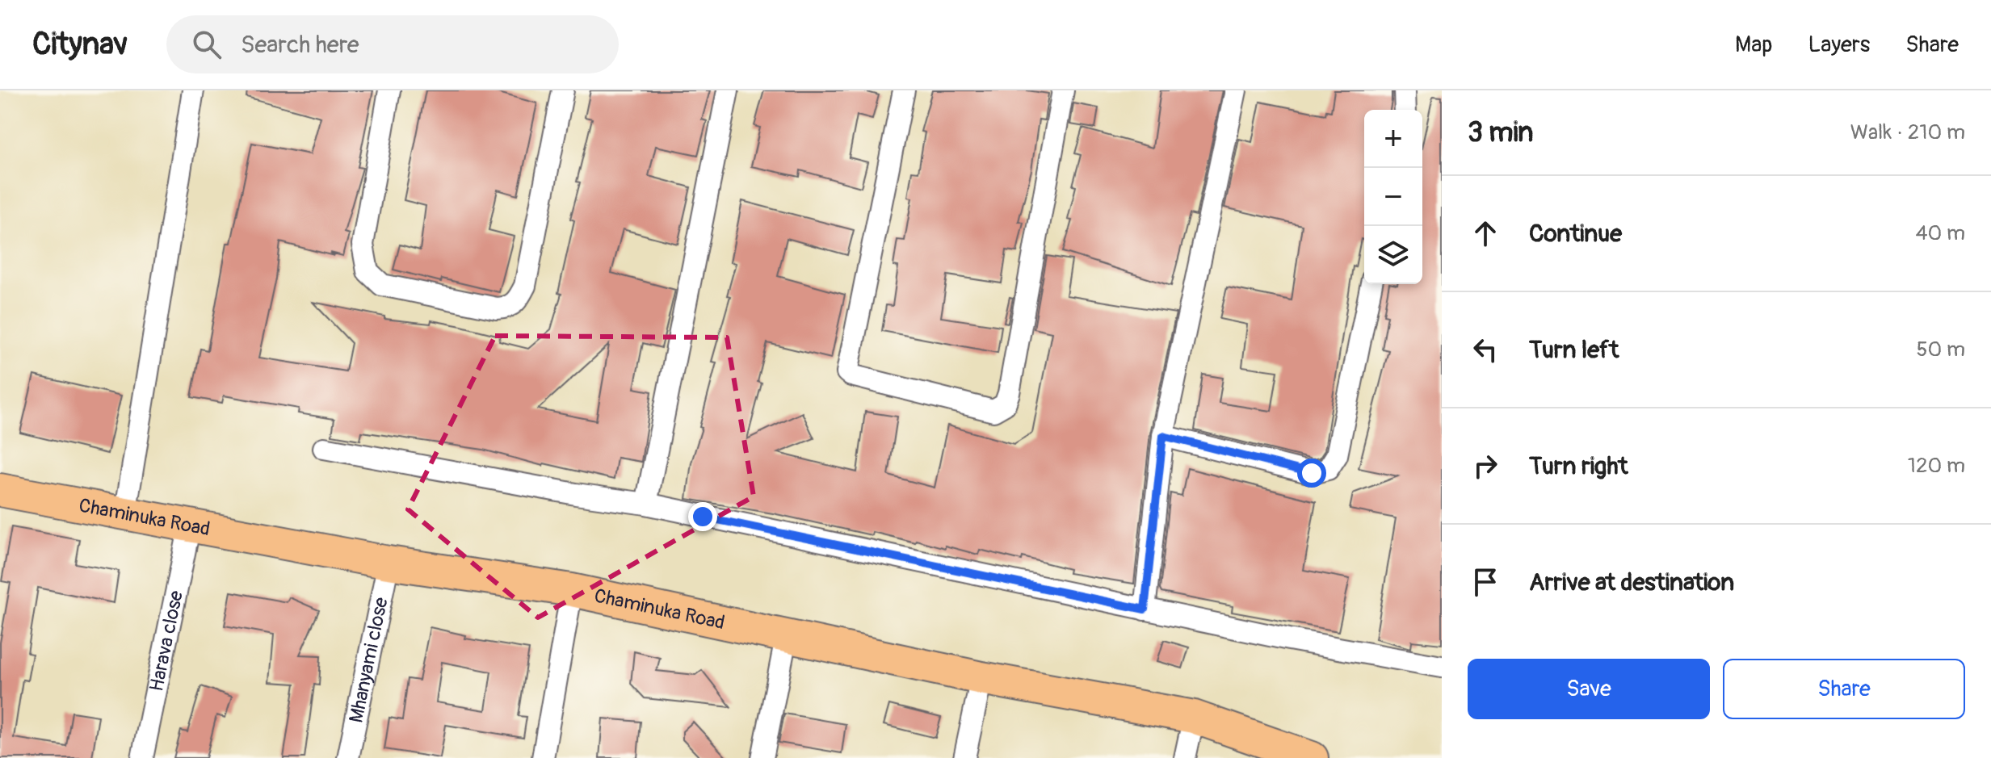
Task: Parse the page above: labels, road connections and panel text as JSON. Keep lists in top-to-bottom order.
{
  "streets": {
    "main road": ["Chaminuka Road"],
    "street": ["Harava close", "Mhanyami close"]
  },
  "crossings": [
    ["Chaminuka Road", "Harava close"],
    ["Chaminuka Road", "Mhanyami close"]
  ],
  "page": {
    "header": "Citynav",
    "search": "Search here",
    "nav": ["Map", "Layers", "Share"],
    "heading": ["3 min", "Walk · 210 m"],
    "map_buttons": ["+", "−"],
    "list": [
      ["Continue", "40 m"],
      ["Turn left", "50 m"],
      ["Turn right", "120 m"],
      "Arrive at destination"
    ],
    "buttons": ["Save", "Share"]
  }
}
